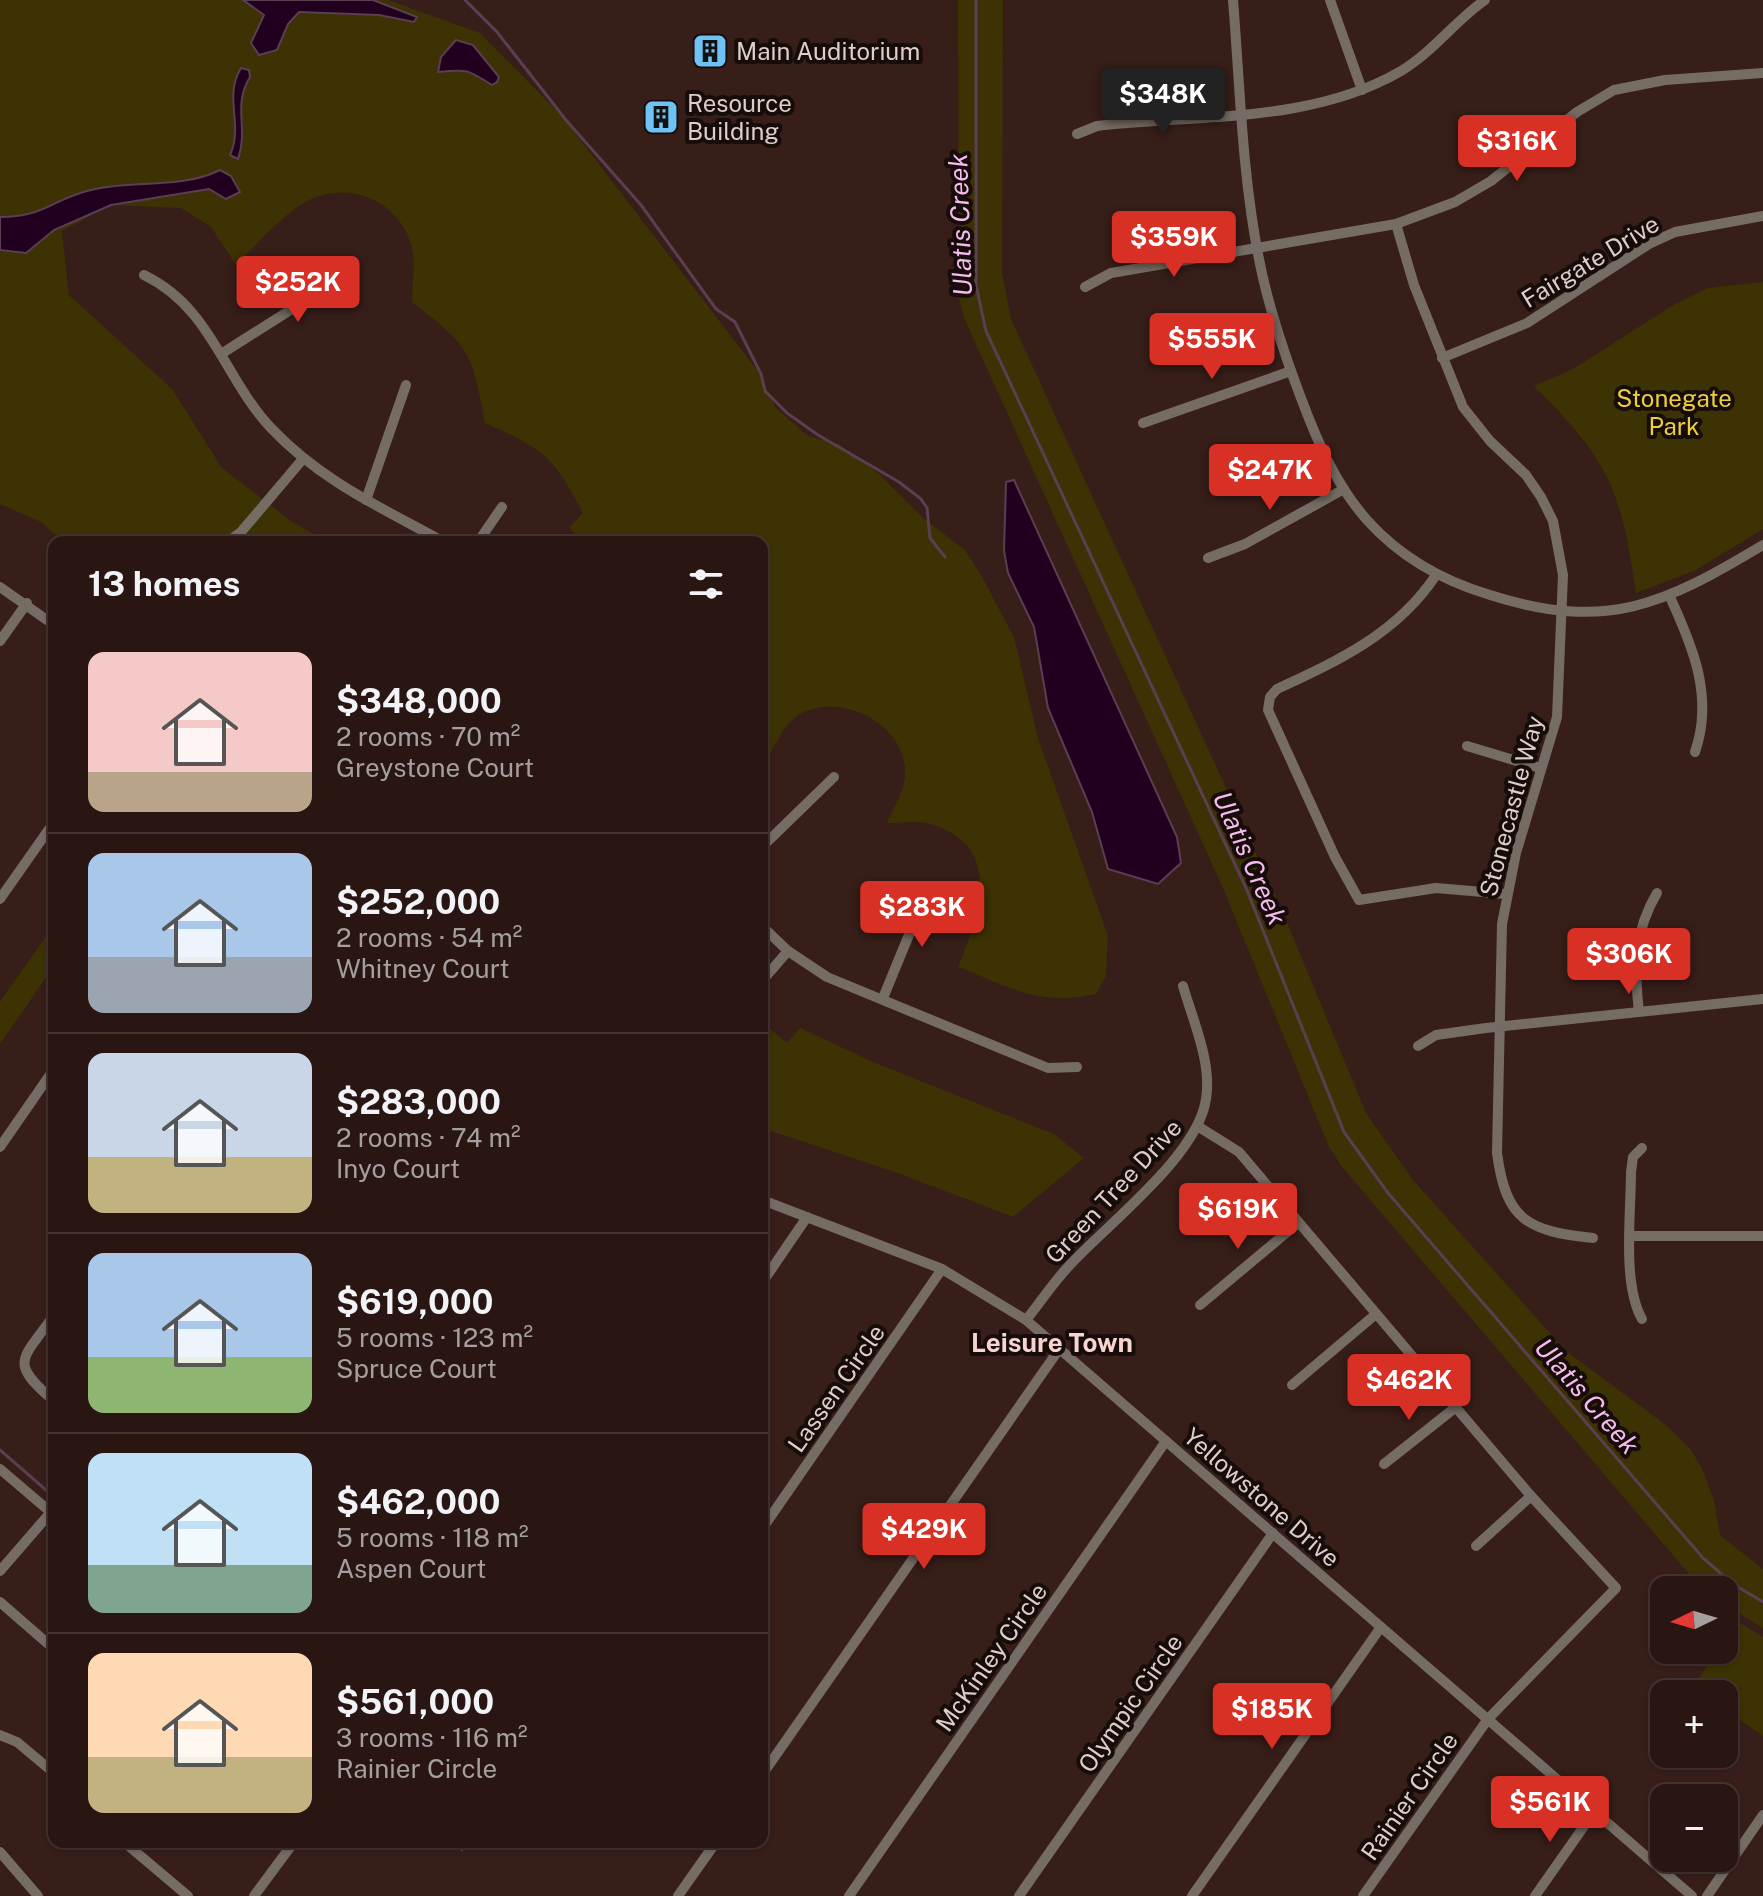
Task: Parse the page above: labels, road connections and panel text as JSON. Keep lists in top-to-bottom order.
{
  "streets": {
    "street": [
      "Fairgate Drive",
      "Stonecastle Way",
      "Green Tree Drive",
      "Lassen Circle",
      "Yellowstone Drive",
      "McKinley Circle",
      "Olympic Circle",
      "Rainier Circle"
    ]
  },
  "crossings": [
    ["Fairgate Drive", "Stonecastle Way"],
    ["Green Tree Drive", "Yellowstone Drive"],
    ["Lassen Circle", "Yellowstone Drive"],
    ["Yellowstone Drive", "McKinley Circle"],
    ["Yellowstone Drive", "Olympic Circle"],
    ["Yellowstone Drive", "Rainier Circle"]
  ],
  "districts": ["Leisure Town"],
  "water": ["Ulatis Creek"],
  "parks": ["Stonegate Park"],
  "places": {
    "building": ["Main Auditorium", "Resource Building"]
  },
  "north": "left",
  "page": {
    "price": [
      "$348K",
      "$316K",
      "$359K",
      "$252K",
      "$555K",
      "$247K",
      "$283K",
      "$306K",
      "$619K",
      "$462K",
      "$429K",
      "$185K",
      "$561K"
    ],
    "heading": "13 homes",
    "list": [
      {
        "name": "$348,000",
        "note": "2 rooms · 70 m² · Greystone Court"
      },
      {
        "name": "$252,000",
        "note": "2 rooms · 54 m² · Whitney Court"
      },
      {
        "name": "$283,000",
        "note": "2 rooms · 74 m² · Inyo Court"
      },
      {
        "name": "$619,000",
        "note": "5 rooms · 123 m² · Spruce Court"
      },
      {
        "name": "$462,000",
        "note": "5 rooms · 118 m² · Aspen Court"
      },
      {
        "name": "$561,000",
        "note": "3 rooms · 116 m² · Rainier Circle"
      }
    ],
    "map_buttons": ["+", "−"]
  }
}
